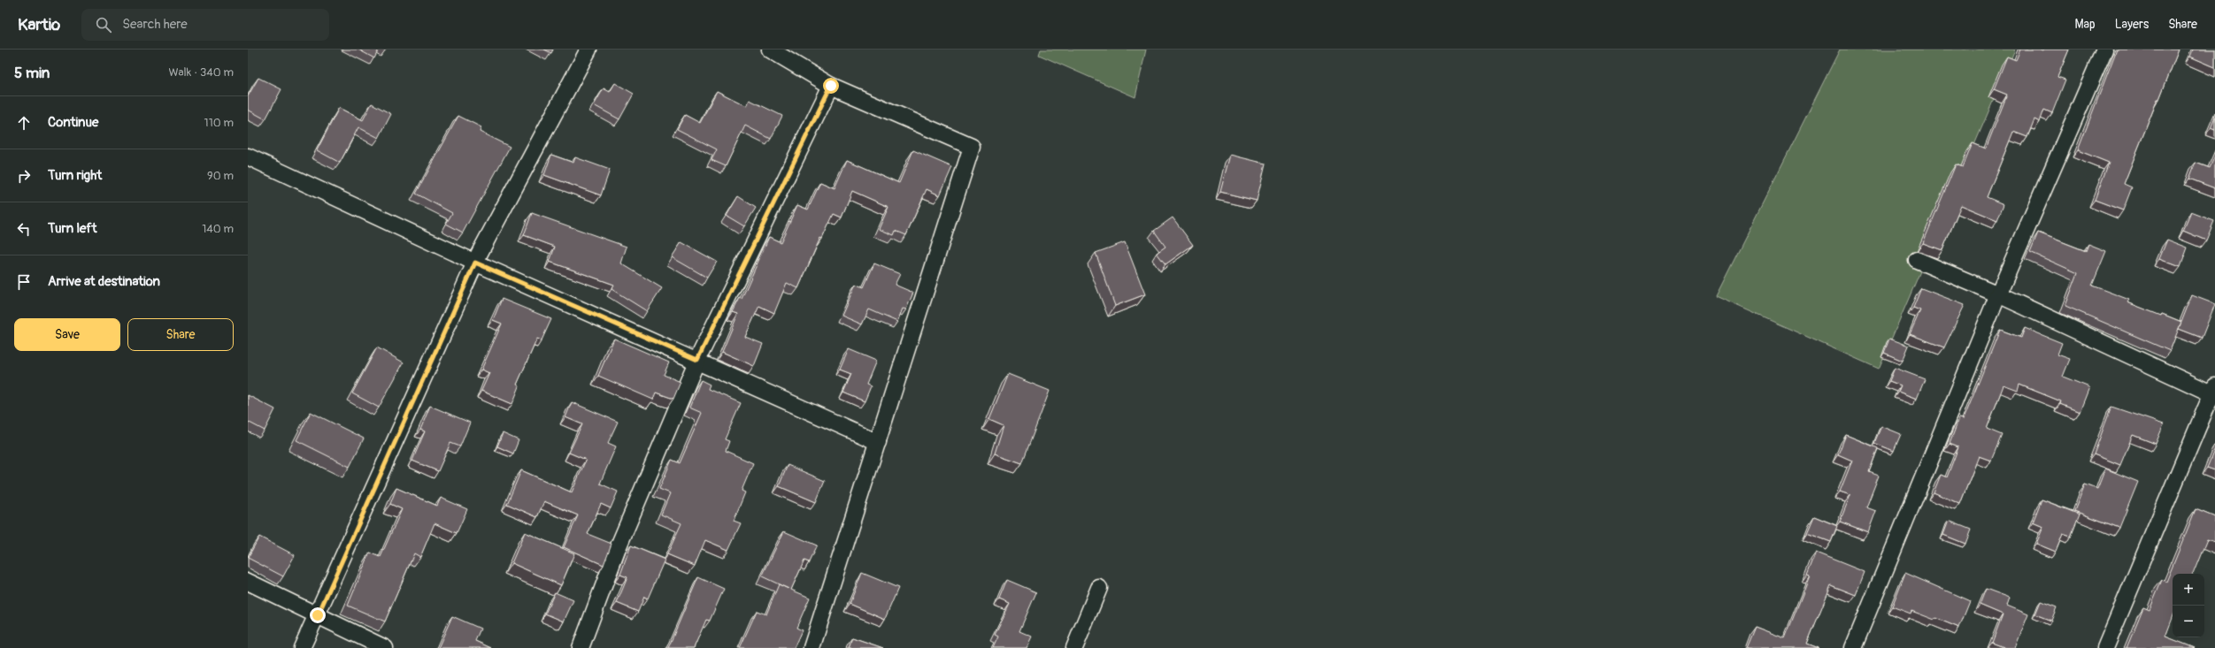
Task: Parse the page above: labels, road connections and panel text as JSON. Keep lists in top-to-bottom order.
{
  "page": {
    "header": "Kartio",
    "search": "Search here",
    "nav": ["Map", "Layers", "Share"],
    "heading": ["5 min", "Walk · 340 m"],
    "list": [
      ["Continue", "110 m"],
      ["Turn right", "90 m"],
      ["Turn left", "140 m"],
      "Arrive at destination"
    ],
    "buttons": ["Save", "Share"],
    "map_buttons": ["+", "−"]
  }
}
